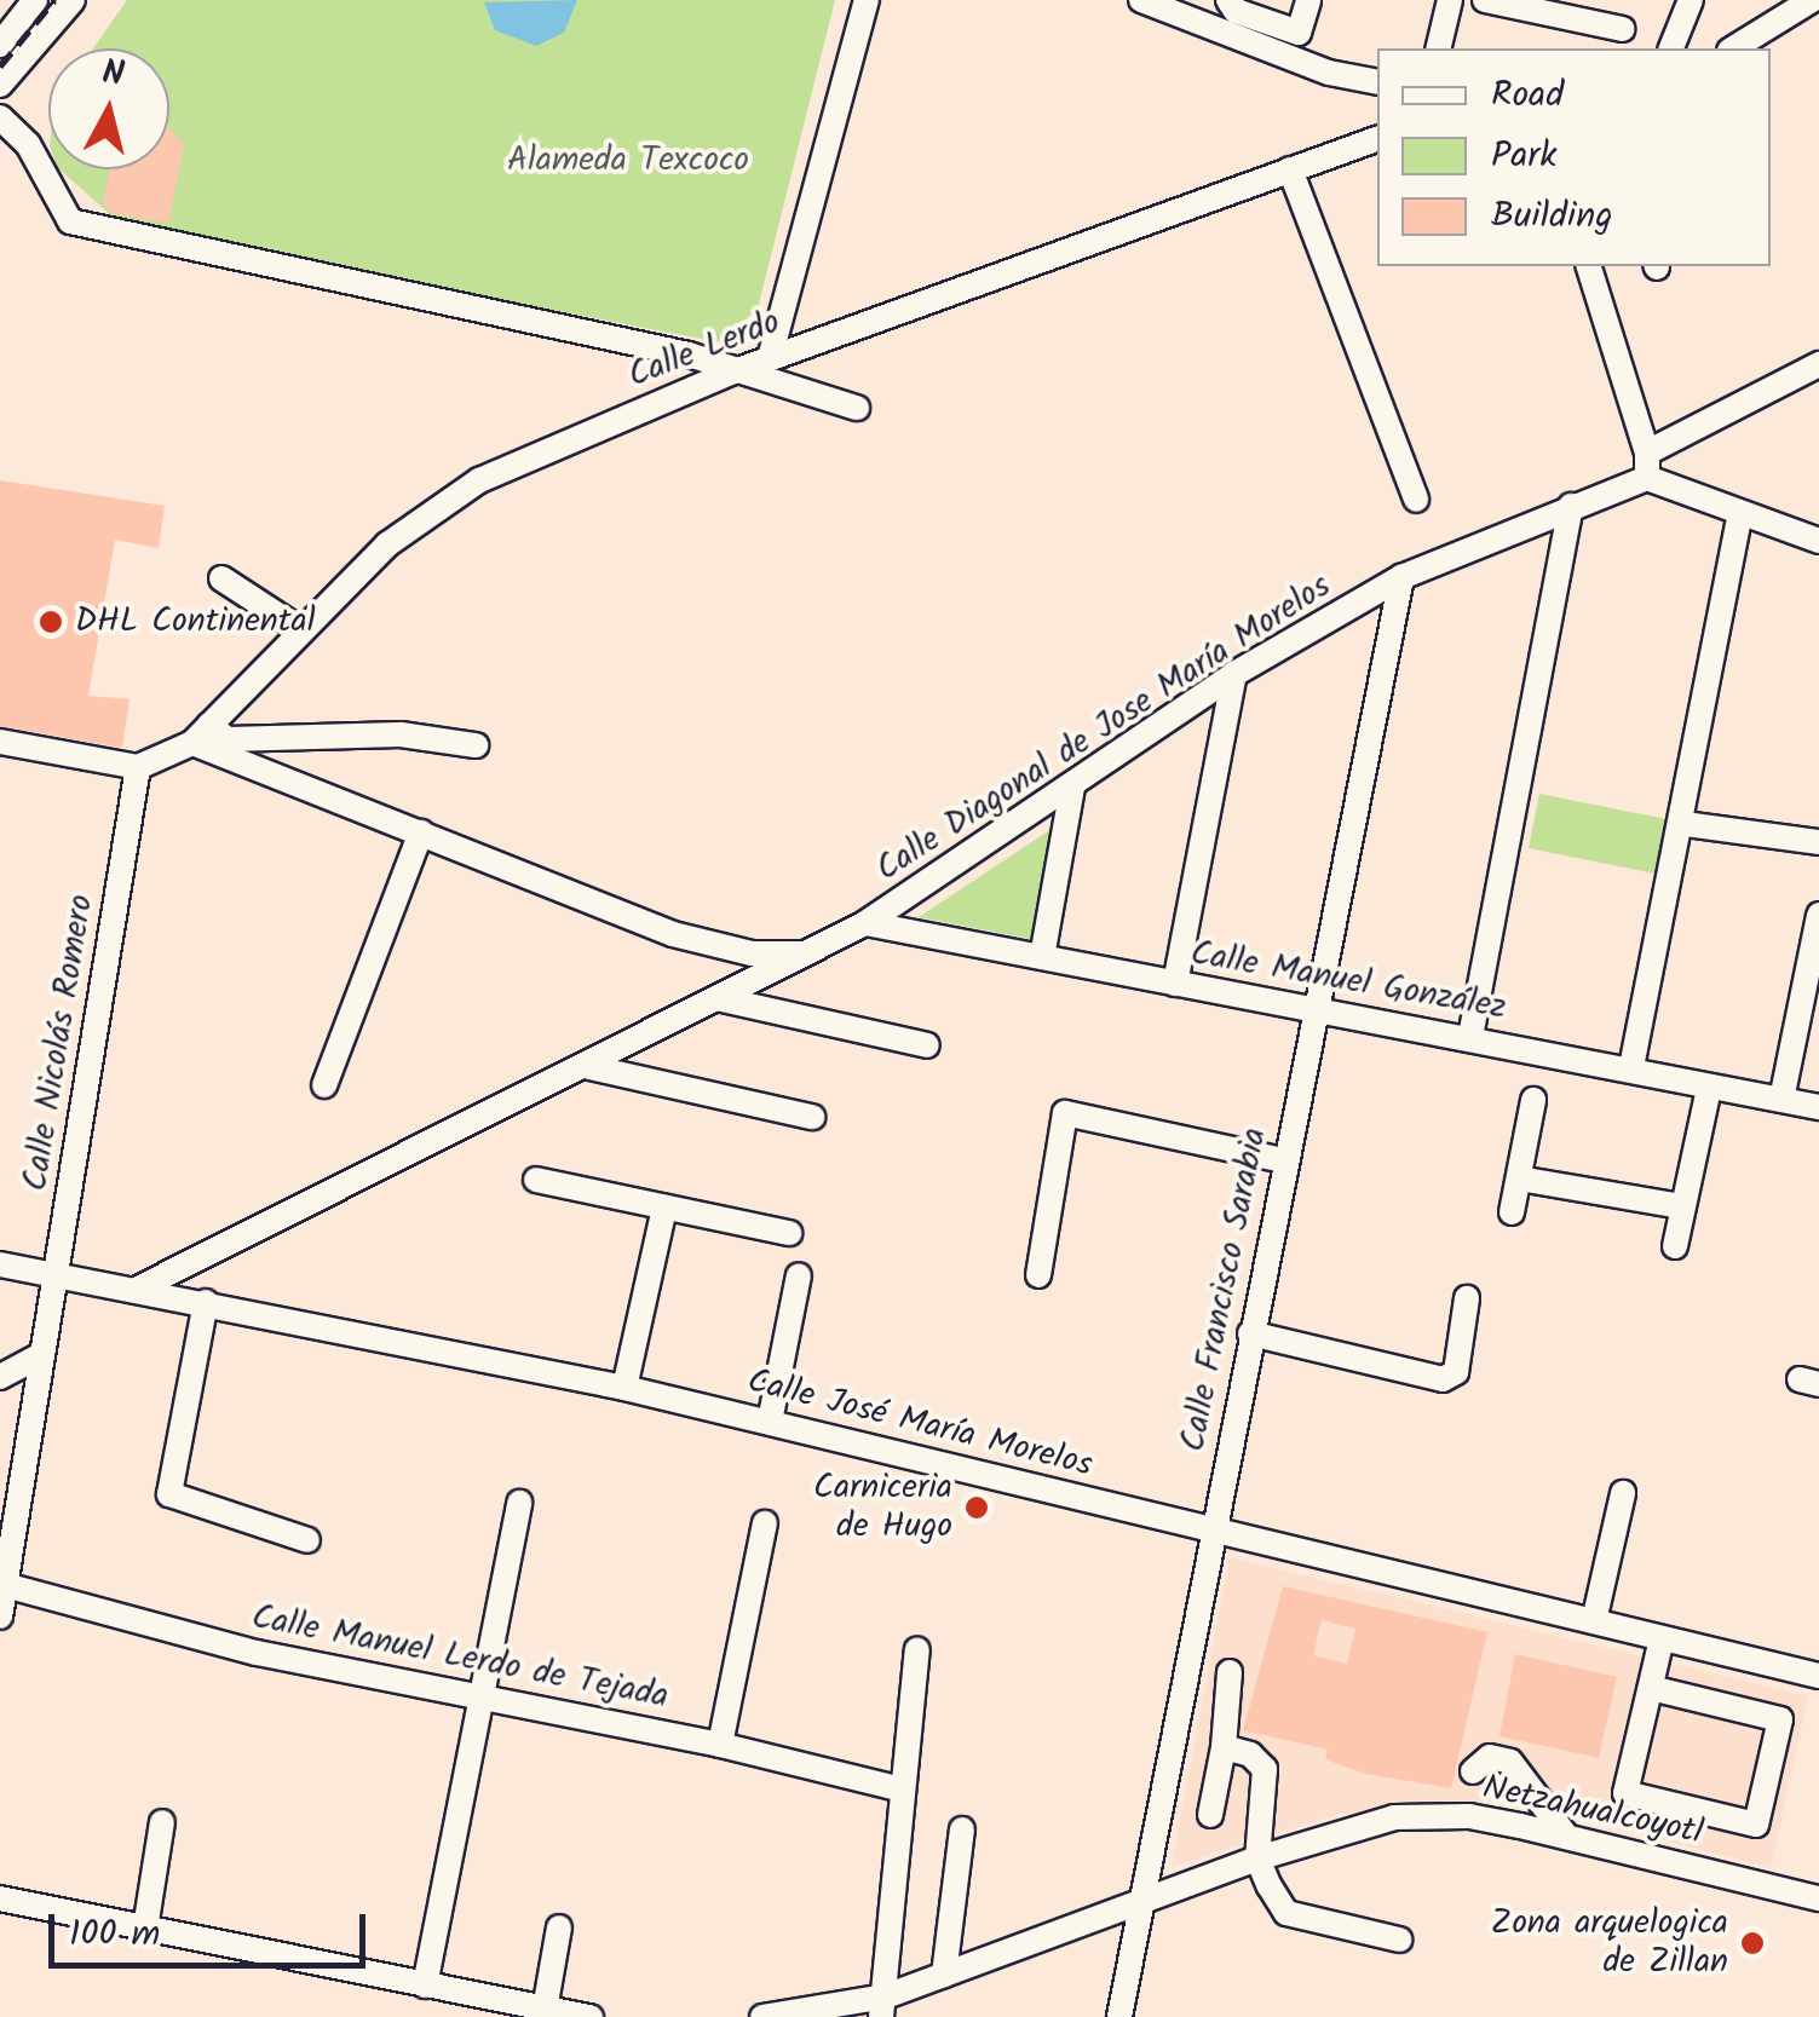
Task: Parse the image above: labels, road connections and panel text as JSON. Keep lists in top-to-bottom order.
{
  "streets": {
    "street": [
      "Calle Lerdo",
      "Calle Diagonal de Jose María Morelos",
      "Calle Manuel González",
      "Calle Nicolás Romero",
      "Calle Francisco Sarabia",
      "Calle José María Morelos",
      "Calle Manuel Lerdo de Tejada",
      "Netzahualcoyotl"
    ]
  },
  "crossings": [
    ["Calle Lerdo", "Calle Nicolás Romero"],
    ["Calle Diagonal de Jose María Morelos", "Calle Manuel González"],
    ["Calle Diagonal de Jose María Morelos", "Calle Francisco Sarabia"],
    ["Calle Diagonal de Jose María Morelos", "Calle José María Morelos"],
    ["Calle Manuel González", "Calle Francisco Sarabia"],
    ["Calle Nicolás Romero", "Calle José María Morelos"],
    ["Calle Nicolás Romero", "Calle Manuel Lerdo de Tejada"],
    ["Calle Francisco Sarabia", "Calle José María Morelos"],
    ["Calle Francisco Sarabia", "Netzahualcoyotl"]
  ],
  "parks": ["Alameda Texcoco"],
  "places": ["DHL Continental", "Carniceria de Hugo", "Zona arquelogica de Zillan"],
  "legend": ["Road", "Park", "Building"],
  "scale_bar": "100 m",
  "north": "top"
}
